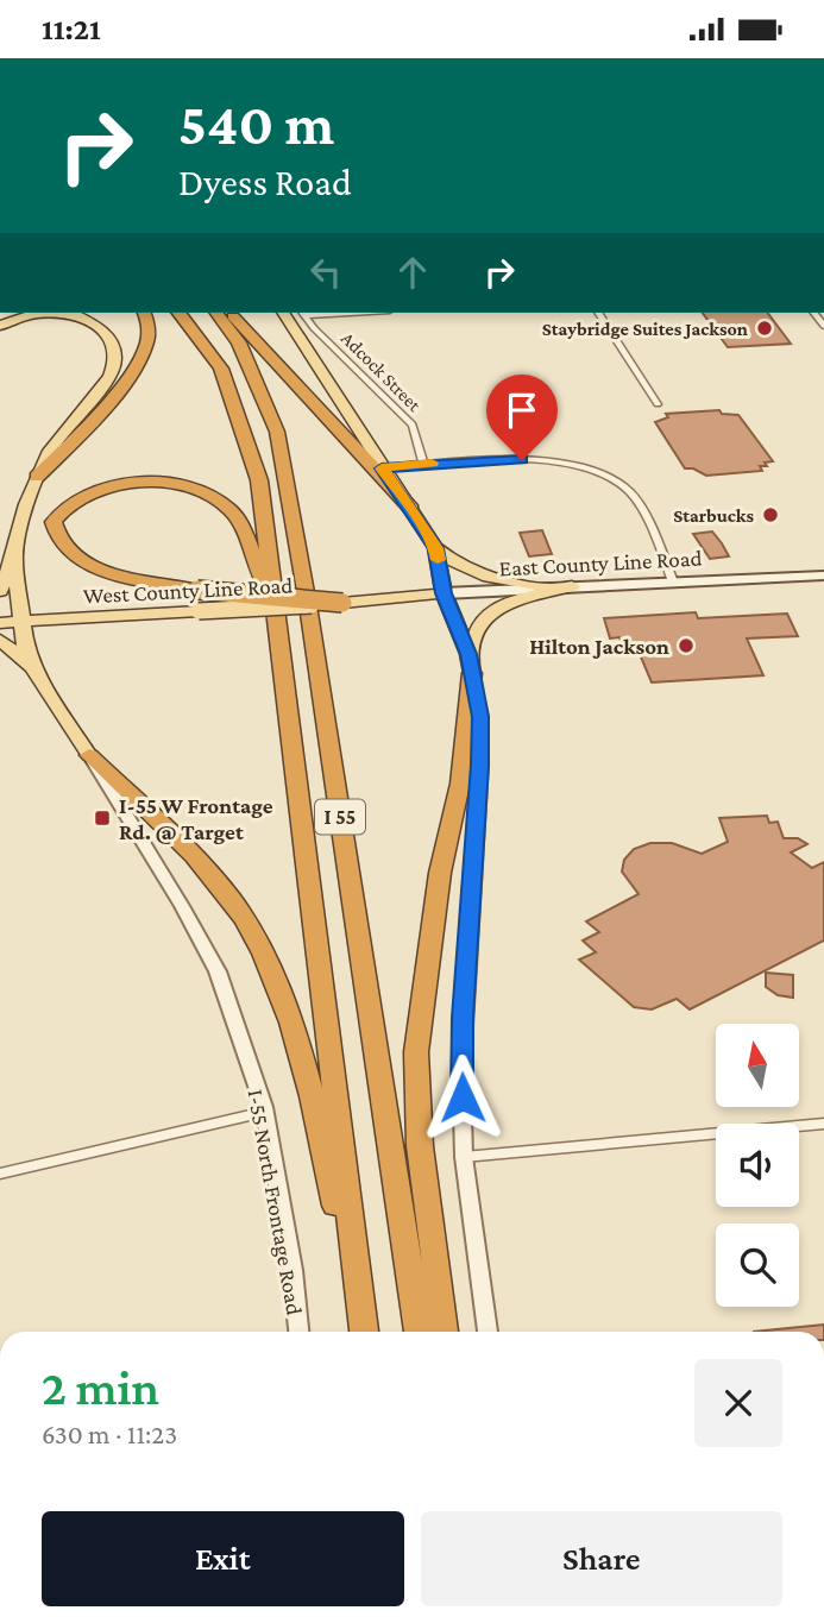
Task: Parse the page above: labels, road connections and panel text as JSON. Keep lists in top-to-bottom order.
{
  "streets": {
    "highway": ["I 55"],
    "main road": ["East County Line Road", "West County Line Road"],
    "street": ["Adcock Street", "I-55 North Frontage Road"]
  },
  "crossings": [
    ["East County Line Road", "West County Line Road"]
  ],
  "places": {
    "other": ["Staybridge Suites Jackson", "Starbucks", "Hilton Jackson"],
    "transit": ["I-55 W Frontage Rd. @ Target"]
  },
  "north": "top",
  "page": {
    "status": "11:21",
    "turn": ["540 m", "Dyess Road"],
    "heading": ["2 min", "630 m · 11:23"],
    "buttons": ["Exit", "Share"]
  }
}
